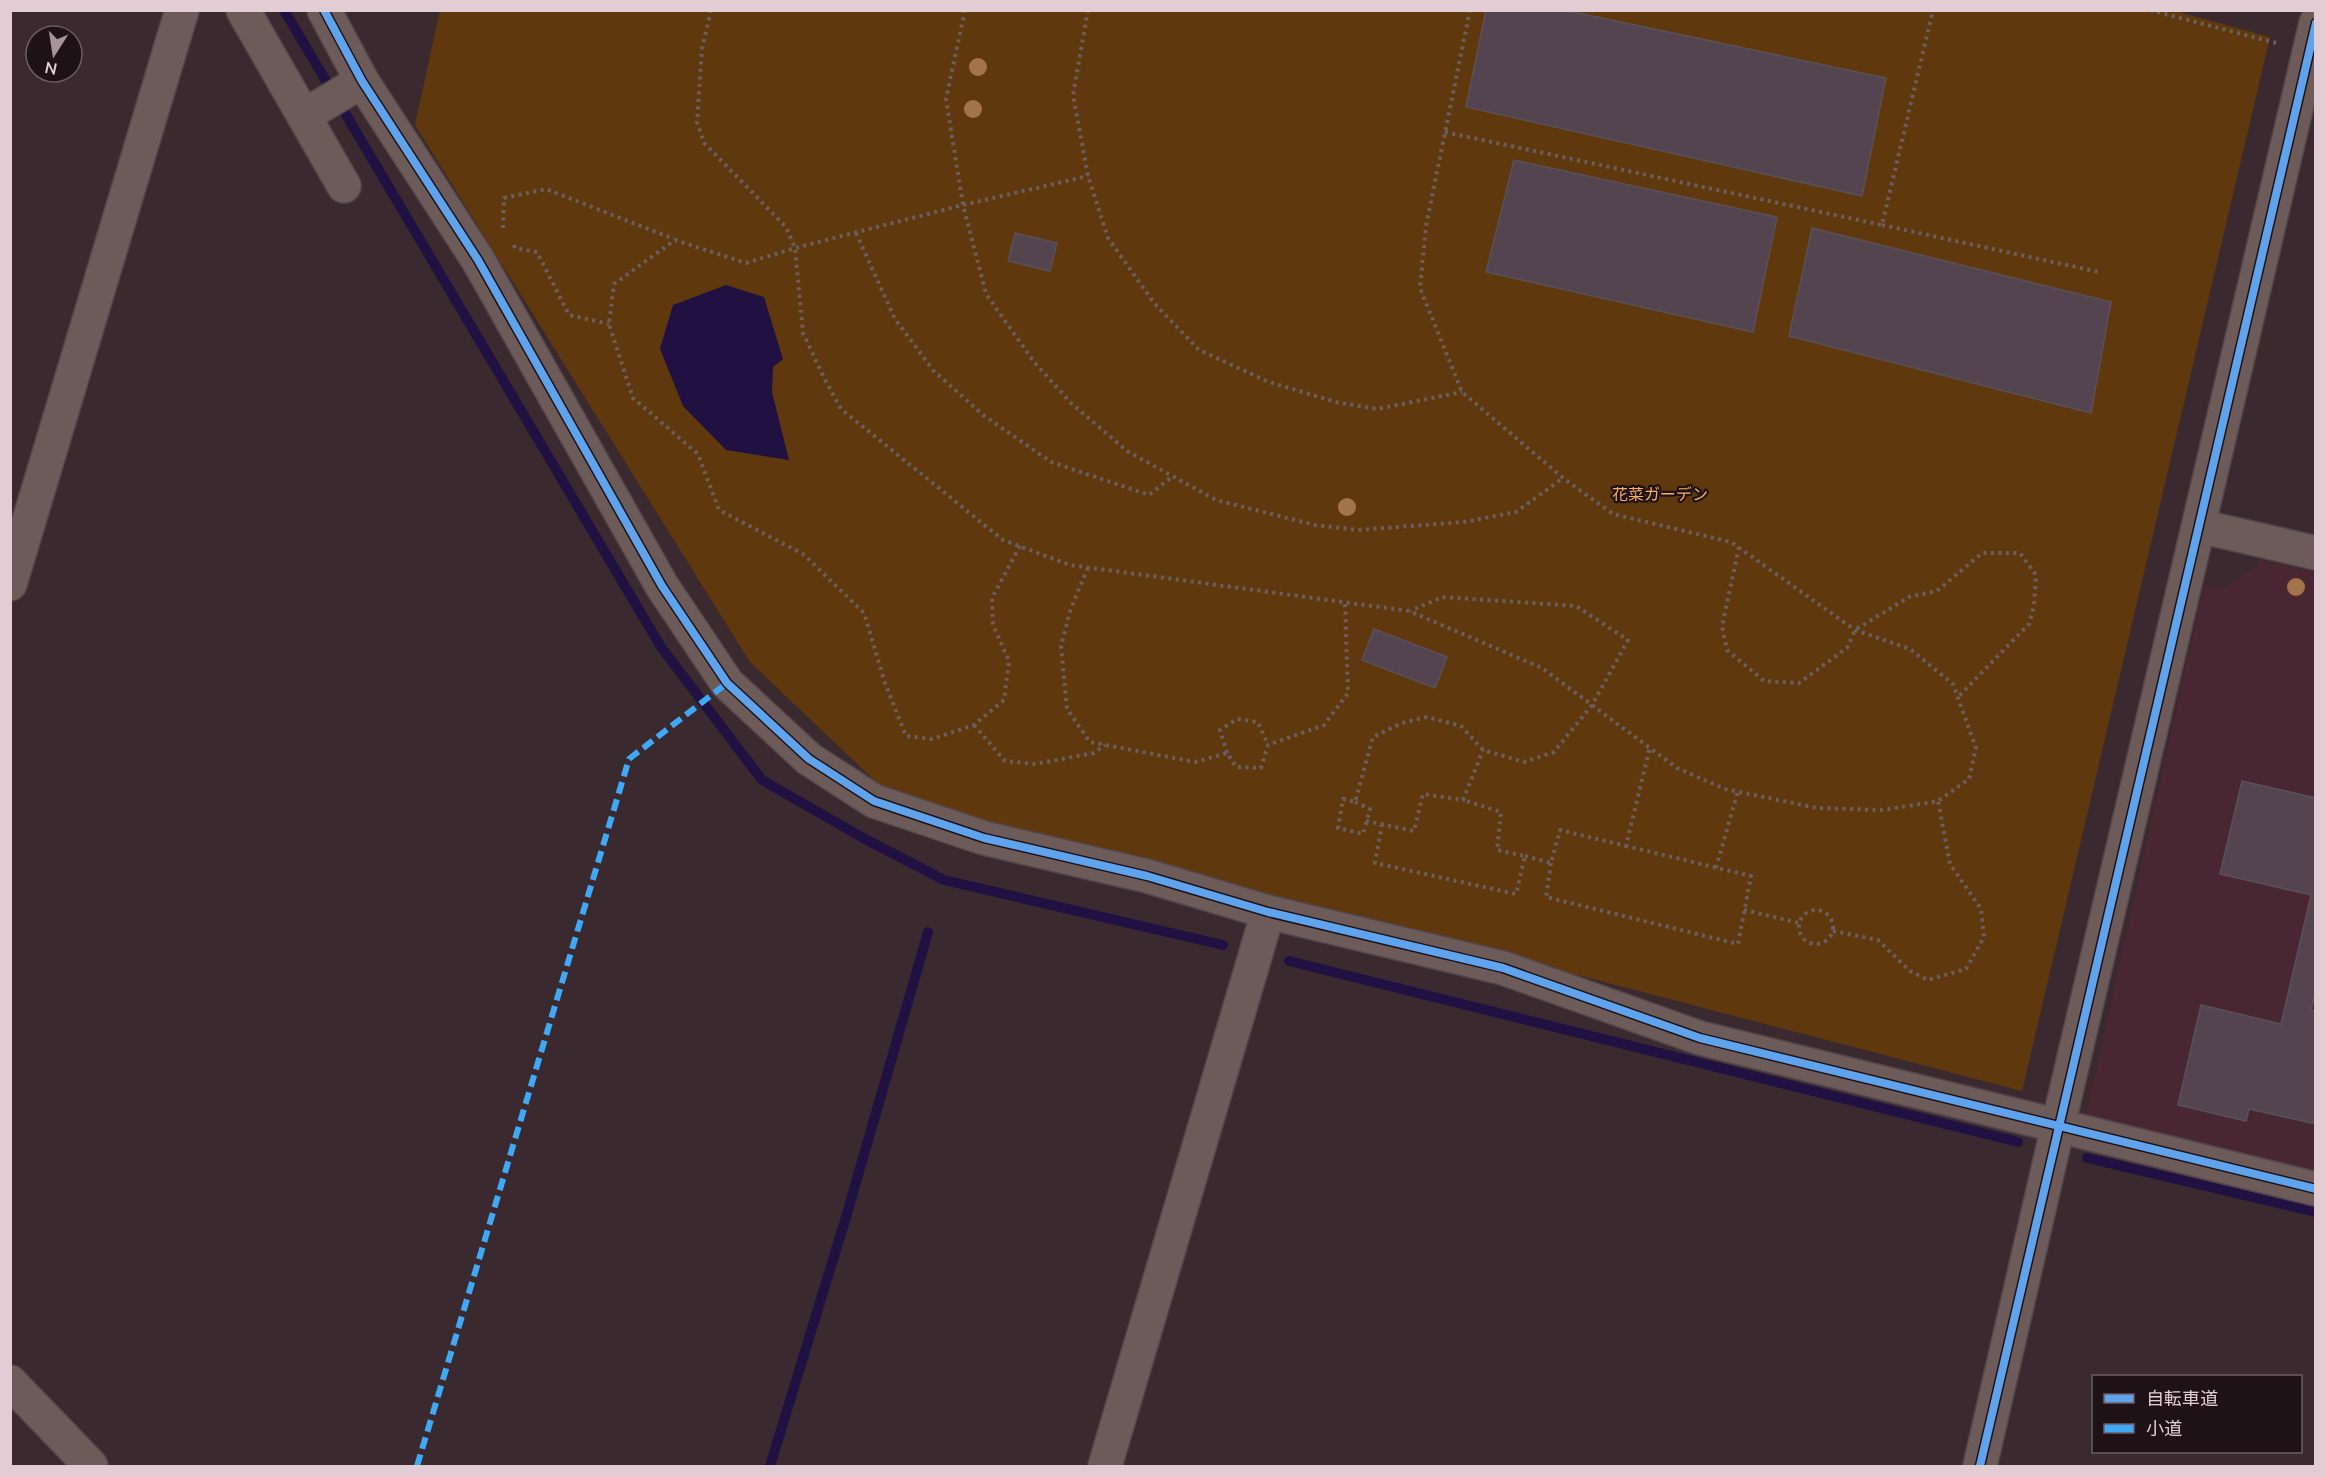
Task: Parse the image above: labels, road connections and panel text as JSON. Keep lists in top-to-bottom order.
{
  "parks": ["花菜ガーデン"],
  "legend": ["自転車道", "小道"],
  "north": "bottom"
}
